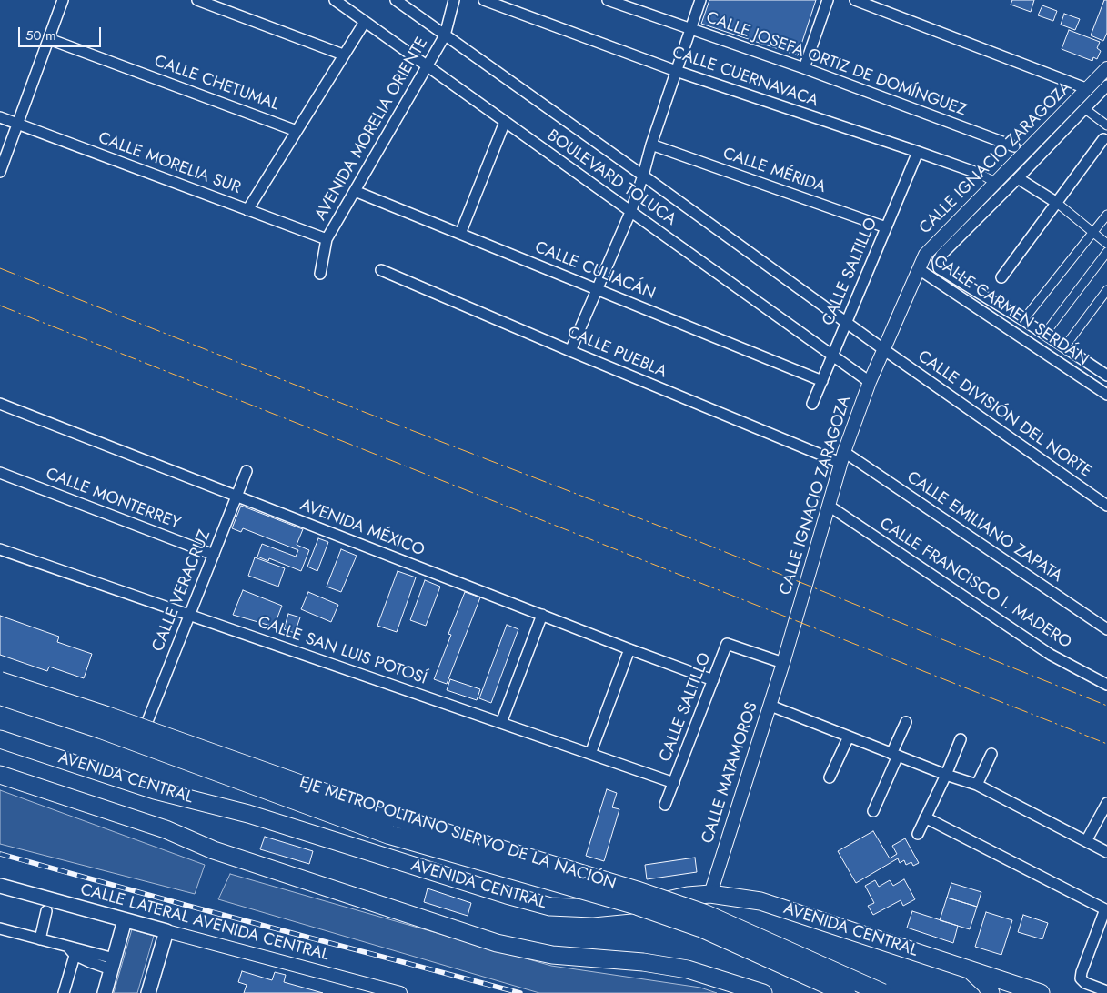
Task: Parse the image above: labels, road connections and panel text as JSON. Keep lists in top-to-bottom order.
{
  "streets": {
    "highway": ["AVENIDA CENTRAL", "EJE METROPOLITANO SIERVO DE LA NACIÓN"],
    "main road": ["CALLE LATERAL AVENIDA CENTRAL"],
    "street": [
      "CALLE JOSEFA ORTIZ DE DOMÍNGUEZ",
      "CALLE CUERNAVACA",
      "CALLE CHETUMAL",
      "AVENIDA MORELIA ORIENTE",
      "CALLE IGNACIO ZARAGOZA",
      "CALLE MORELIA SUR",
      "CALLE MÉRIDA",
      "BOULEVARD TOLUCA",
      "CALLE CULIACÁN",
      "CALLE SALTILLO",
      "CALLE CARMEN SERDÁN",
      "CALLE PUEBLA",
      "CALLE DIVISIÓN DEL NORTE",
      "CALLE MONTERREY",
      "CALLE EMILIANO ZAPATA",
      "AVENIDA MÉXICO",
      "CALLE FRANCISCO I. MADERO",
      "CALLE VERACRUZ",
      "CALLE SAN LUIS POTOSÍ",
      "CALLE MATAMOROS"
    ]
  },
  "crossings": [
    ["CALLE JOSEFA ORTIZ DE DOMÍNGUEZ", "CALLE IGNACIO ZARAGOZA"],
    ["CALLE CUERNAVACA", "CALLE IGNACIO ZARAGOZA"],
    ["CALLE CUERNAVACA", "CALLE SALTILLO"],
    ["AVENIDA MORELIA ORIENTE", "CALLE MORELIA SUR"],
    ["AVENIDA MORELIA ORIENTE", "BOULEVARD TOLUCA"],
    ["AVENIDA MORELIA ORIENTE", "CALLE CULIACÁN"],
    ["CALLE IGNACIO ZARAGOZA", "BOULEVARD TOLUCA"],
    ["CALLE IGNACIO ZARAGOZA", "CALLE SALTILLO"],
    ["CALLE IGNACIO ZARAGOZA", "CALLE CARMEN SERDÁN"],
    ["CALLE IGNACIO ZARAGOZA", "CALLE PUEBLA"],
    ["CALLE IGNACIO ZARAGOZA", "CALLE DIVISIÓN DEL NORTE"],
    ["CALLE IGNACIO ZARAGOZA", "CALLE EMILIANO ZAPATA"],
    ["CALLE IGNACIO ZARAGOZA", "CALLE FRANCISCO I. MADERO"],
    ["CALLE IGNACIO ZARAGOZA", "CALLE MATAMOROS"],
    ["CALLE MÉRIDA", "CALLE SALTILLO"],
    ["BOULEVARD TOLUCA", "CALLE SALTILLO"],
    ["BOULEVARD TOLUCA", "CALLE DIVISIÓN DEL NORTE"],
    ["CALLE CULIACÁN", "CALLE SALTILLO"],
    ["CALLE SALTILLO", "AVENIDA MÉXICO"],
    ["CALLE SALTILLO", "CALLE SAN LUIS POTOSÍ"],
    ["CALLE SALTILLO", "CALLE MATAMOROS"],
    ["CALLE PUEBLA", "CALLE EMILIANO ZAPATA"],
    ["CALLE MONTERREY", "CALLE VERACRUZ"],
    ["AVENIDA MÉXICO", "CALLE VERACRUZ"],
    ["CALLE VERACRUZ", "CALLE SAN LUIS POTOSÍ"],
    ["CALLE MATAMOROS", "AVENIDA CENTRAL"]
  ],
  "scale_bar": "50 m"
}
